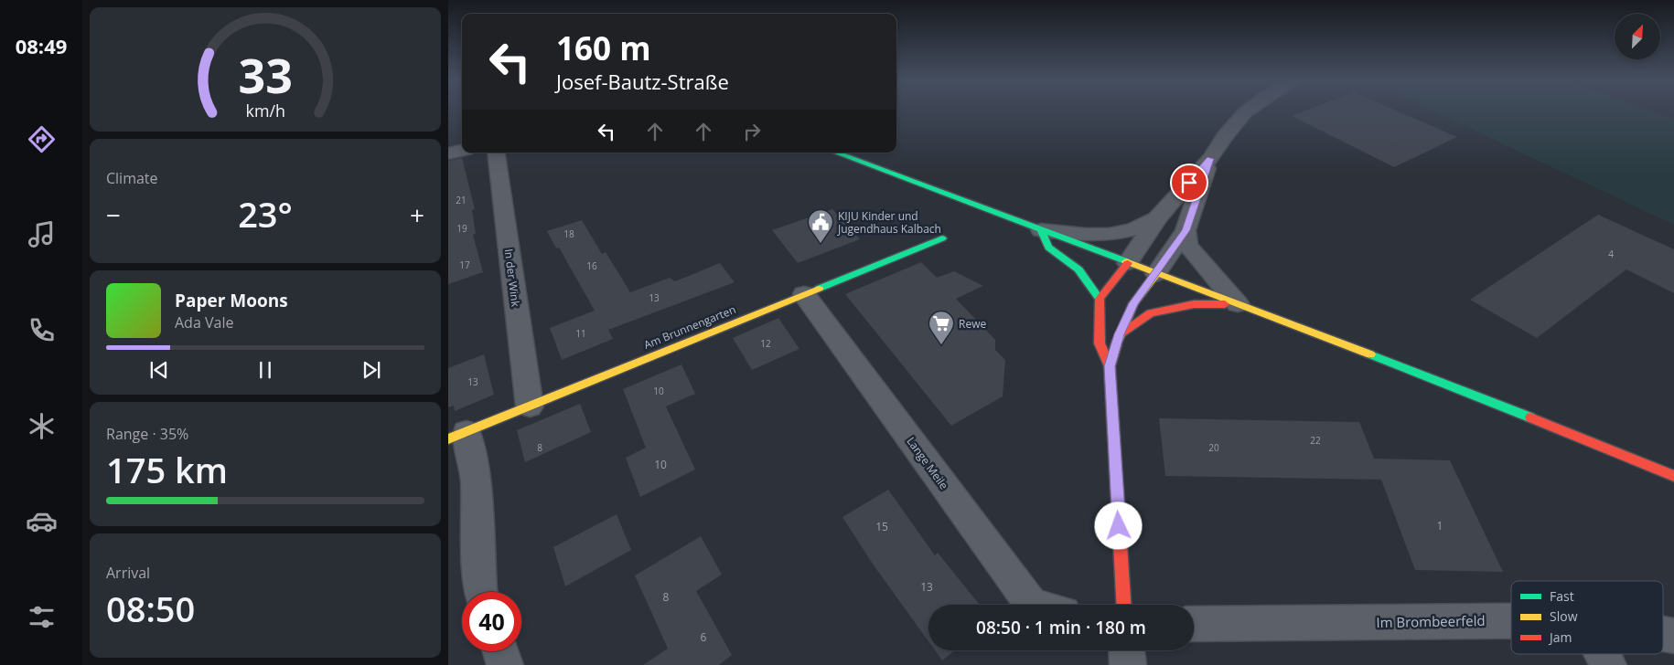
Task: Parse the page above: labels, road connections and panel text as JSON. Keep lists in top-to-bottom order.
{
  "streets": {
    "street": [
      "In der Wink",
      "Am Brunnengarten",
      "Lange Meile",
      "Im Brombeerfeld"
    ]
  },
  "crossings": [
    ["In der Wink", "Am Brunnengarten"],
    ["Am Brunnengarten", "Lange Meile"]
  ],
  "places": {
    "public building": ["KIJU Kinder und Jugendhaus Kalbach"],
    "supermarket": ["Rewe"]
  },
  "house_numbers": [
    "21",
    "19",
    "18",
    "4",
    "17",
    "16",
    "13",
    "11",
    "12",
    "13",
    "10",
    "22",
    "8",
    "20",
    "10",
    "1",
    "15",
    "13",
    "8",
    "6"
  ],
  "legend": ["Fast", "Slow", "Jam"],
  "north": "top right",
  "page": {
    "tabs": "08:49",
    "turn": ["160 m", "Josef-Bautz-Straße"],
    "tile": [
      "Climate",
      ["Range · 35%", "175 km"],
      ["Arrival", "08:50"]
    ],
    "heat": ["−", "23°", "+"],
    "song": ["Paper Moons", "Ada Vale"],
    "limit": "40",
    "trip": "08:50 · 1 min · 180 m",
    "gauge": ["33", "km/h"]
  }
}
